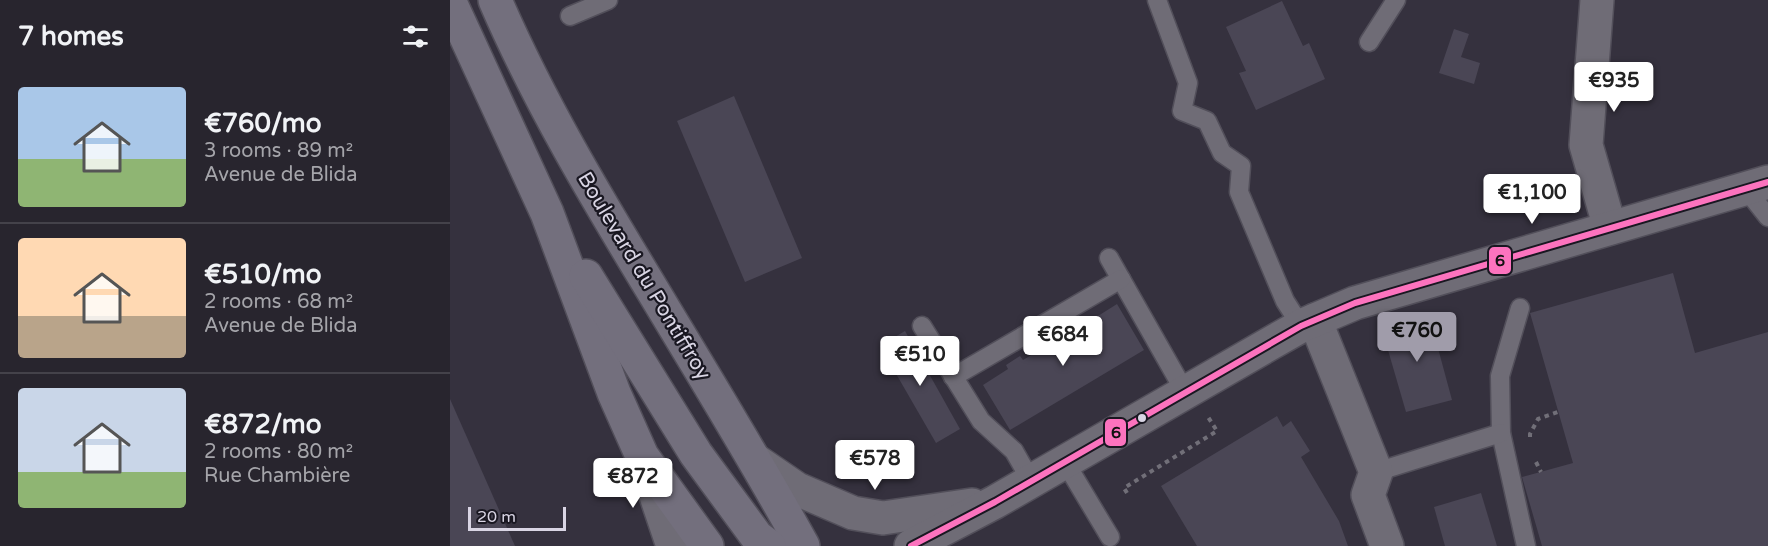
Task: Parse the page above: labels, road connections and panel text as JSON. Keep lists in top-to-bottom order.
{
  "streets": {
    "main road": ["Boulevard du Pontiffroy"]
  },
  "lines": ["transit line 6"],
  "scale_bar": "20 m",
  "page": {
    "heading": "7 homes",
    "price": [
      "€935",
      "€1,100",
      "€760",
      "€684",
      "€510",
      "€578",
      "€872"
    ],
    "list": [
      {
        "name": "€760/mo",
        "note": "3 rooms · 89 m² · Avenue de Blida"
      },
      {
        "name": "€510/mo",
        "note": "2 rooms · 68 m² · Avenue de Blida"
      },
      {
        "name": "€872/mo",
        "note": "2 rooms · 80 m² · Rue Chambière"
      }
    ],
    "scale": "20 m"
  }
}
